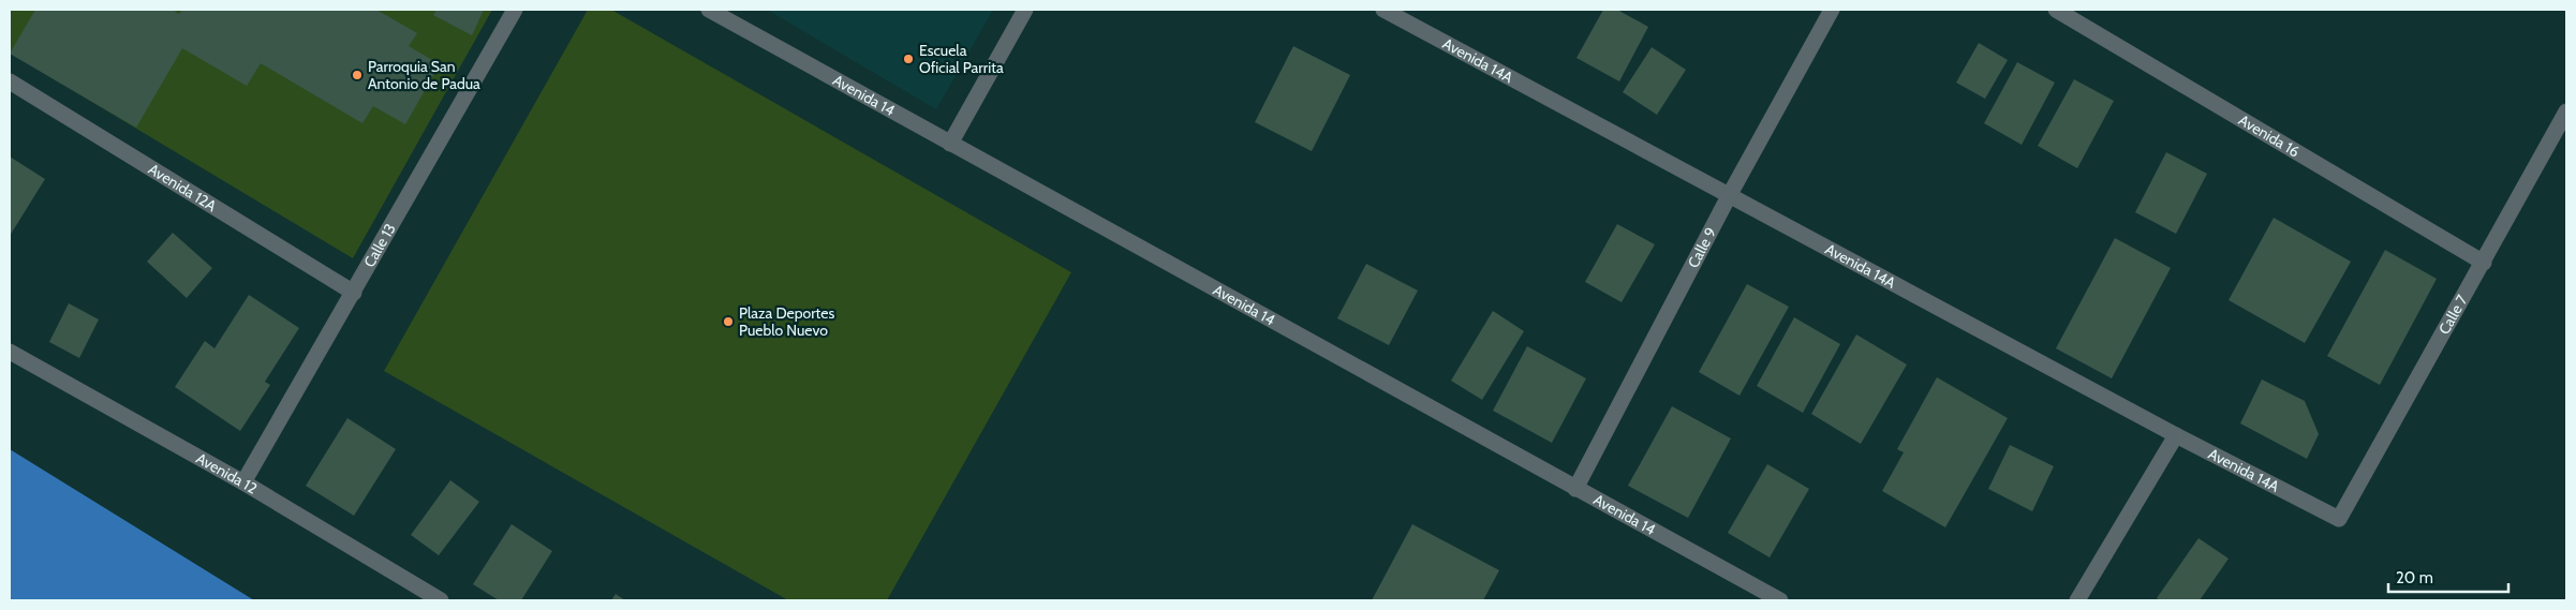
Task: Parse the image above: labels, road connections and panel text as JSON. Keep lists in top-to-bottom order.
{
  "streets": {
    "street": [
      "Avenida 14A",
      "Avenida 14",
      "Avenida 16",
      "Avenida 12A",
      "Calle 13",
      "Calle 9",
      "Calle 7",
      "Avenida 12"
    ]
  },
  "crossings": [
    ["Avenida 14A", "Calle 9"],
    ["Avenida 14A", "Calle 7"],
    ["Avenida 14", "Calle 9"],
    ["Avenida 16", "Calle 7"],
    ["Avenida 12A", "Calle 13"],
    ["Calle 13", "Avenida 12"]
  ],
  "places": ["Escuela Oficial Parrita", "Parroquia San Antonio de Padua", "Plaza Deportes Pueblo Nuevo"],
  "scale_bar": "20 m"
}
